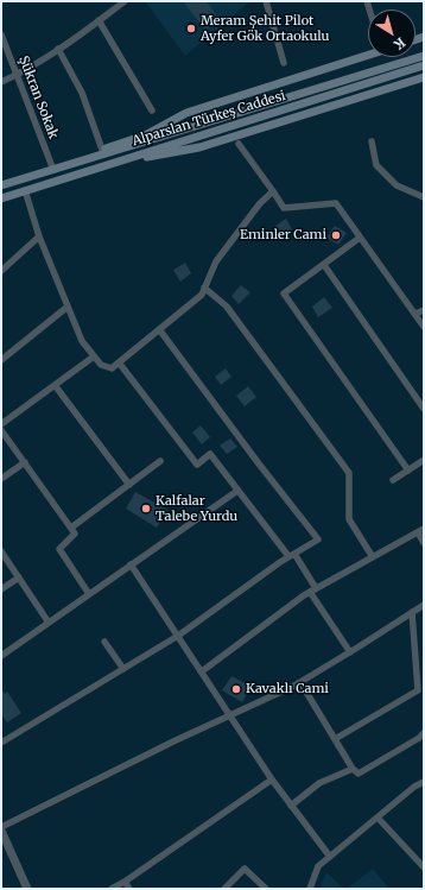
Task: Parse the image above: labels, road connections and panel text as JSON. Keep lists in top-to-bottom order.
{
  "streets": {
    "main road": ["Alparslan Türkeş Caddesi"],
    "street": ["Şükran Sokak"]
  },
  "crossings": [
    ["Şükran Sokak", "Alparslan Türkeş Caddesi"]
  ],
  "places": [
    "Meram Şehit Pilot Ayfer Gök Ortaokulu",
    "Eminler Cami",
    "Kalfalar Talebe Yurdu",
    "Kavaklı Cami"
  ],
  "north": "bottom right"
}
